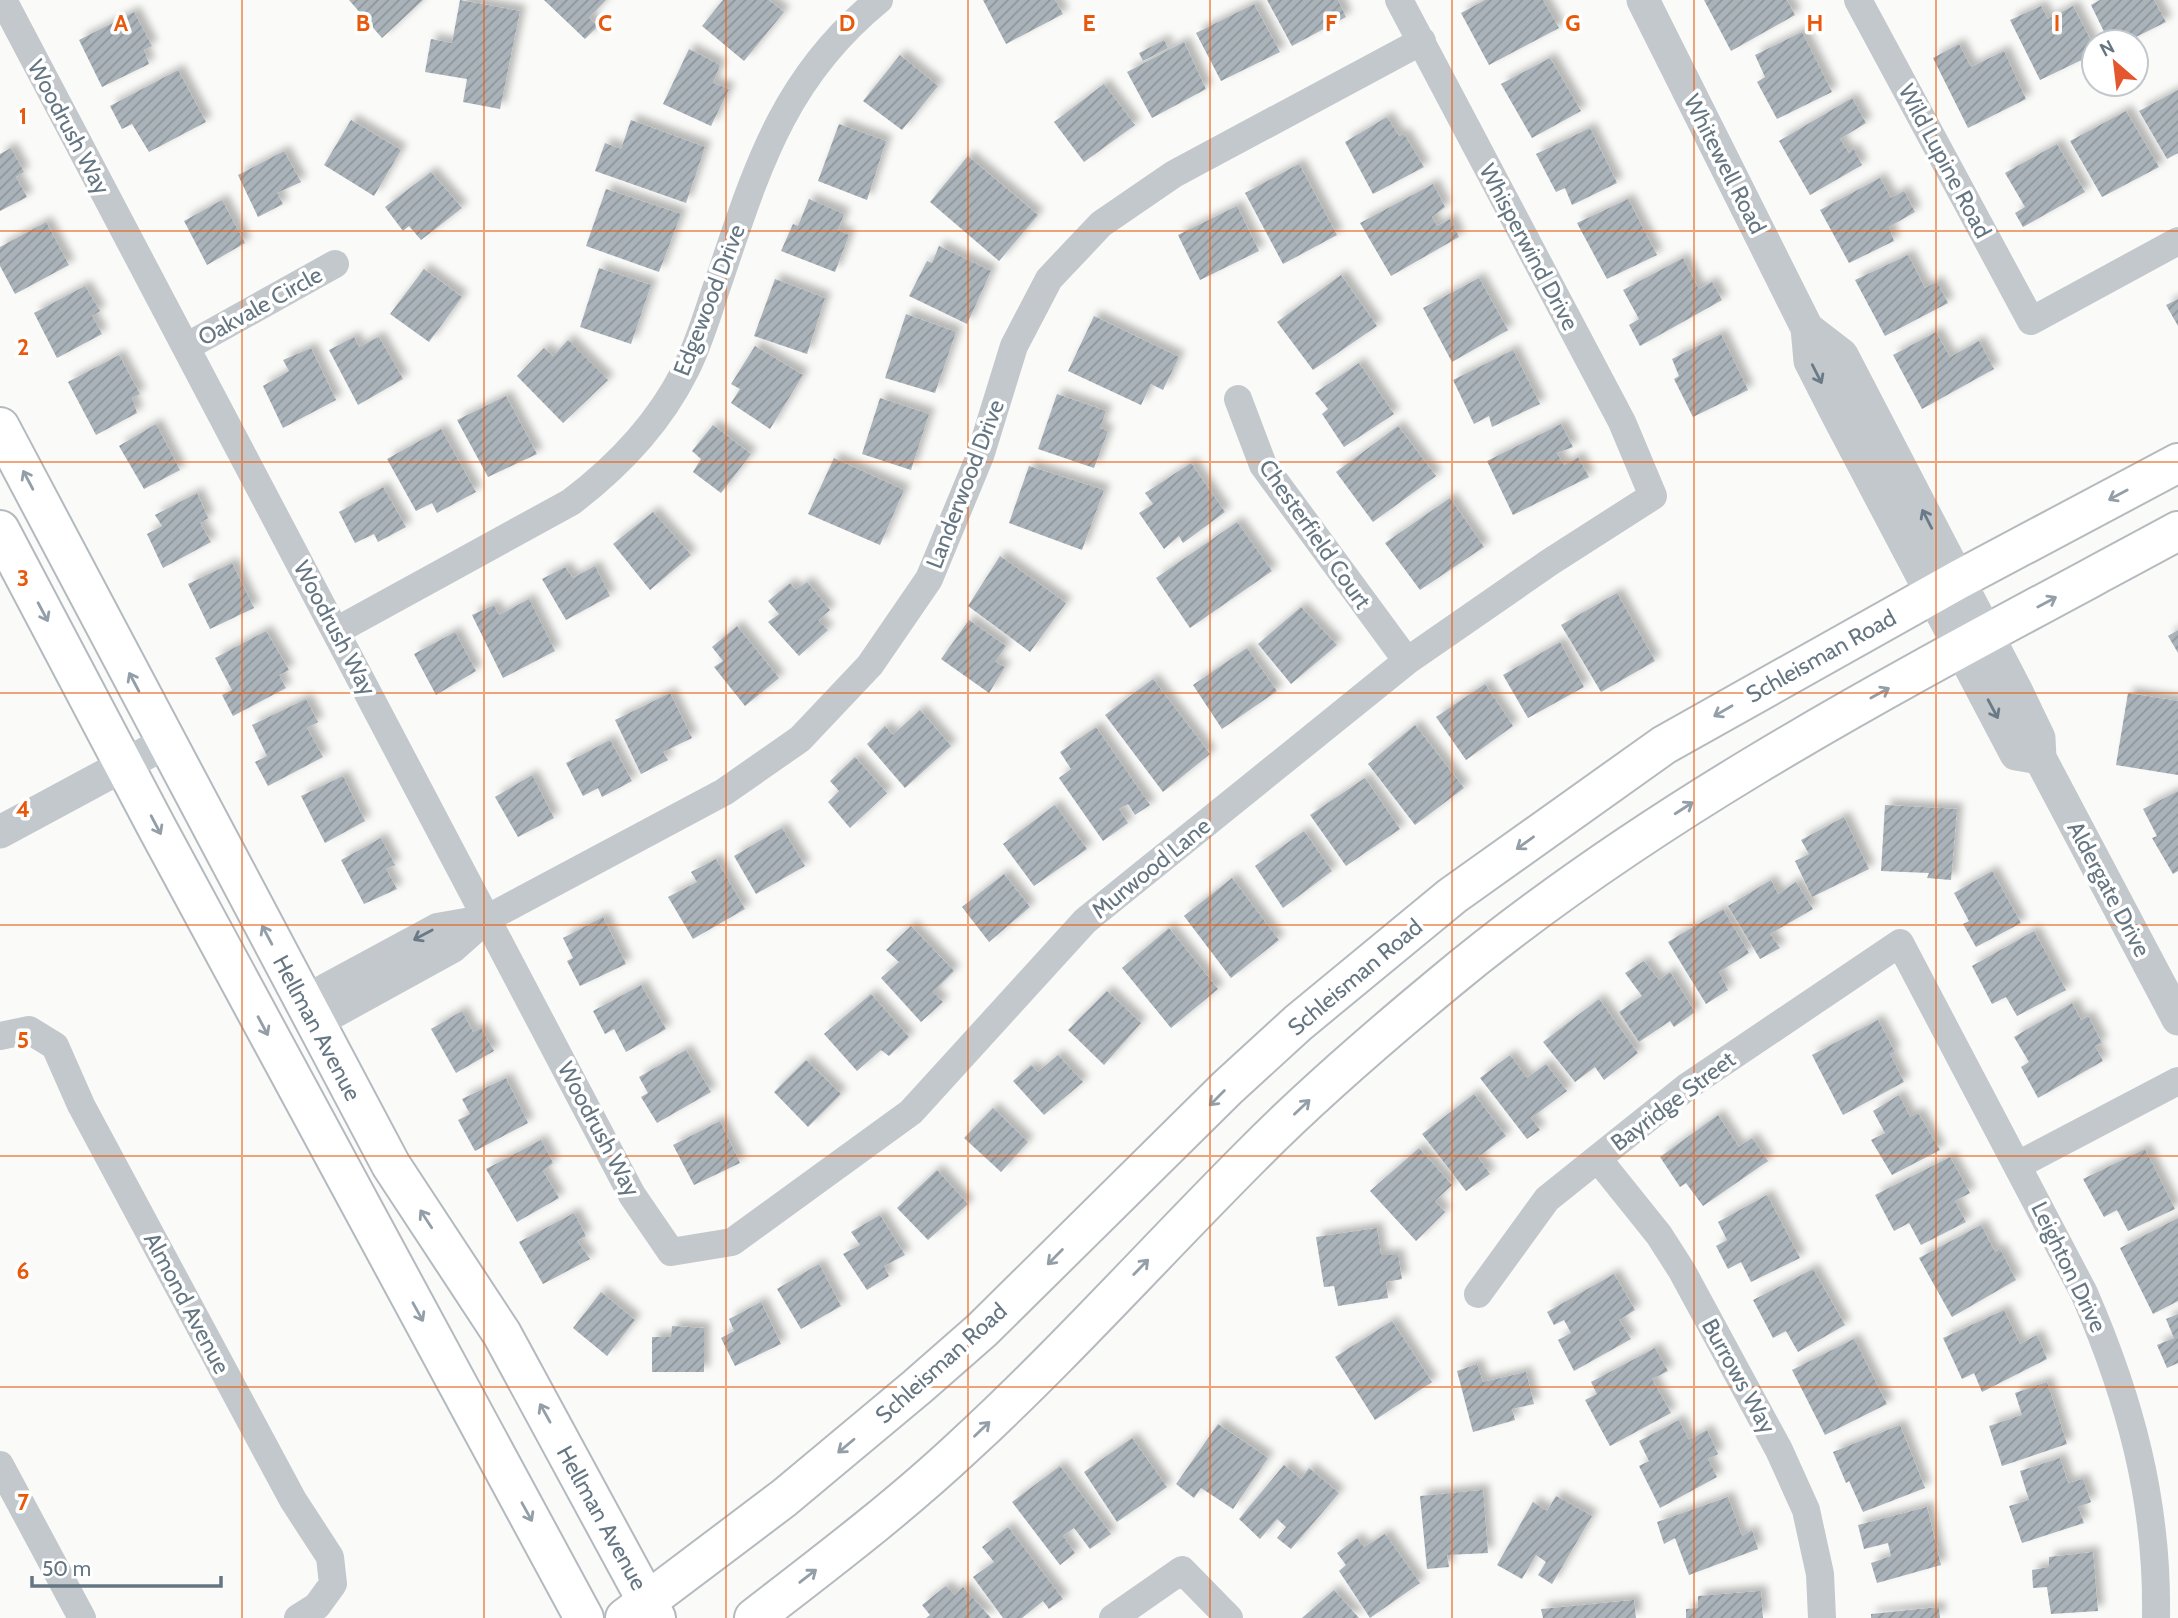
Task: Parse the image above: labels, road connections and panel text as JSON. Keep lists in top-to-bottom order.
{
  "streets": {
    "main road": ["Schleisman Road", "Hellman Avenue"],
    "street": [
      "Woodrush Way",
      "Wild Lupine Road",
      "Whitewell Road",
      "Whisperwind Drive",
      "Edgewood Drive",
      "Oakvale Circle",
      "Landerwood Drive",
      "Chesterfield Court",
      "Murwood Lane",
      "Aldergate Drive",
      "Bayridge Street",
      "Leighton Drive",
      "Almond Avenue",
      "Burrows Way"
    ]
  },
  "crossings": [
    ["Woodrush Way", "Edgewood Drive"],
    ["Woodrush Way", "Oakvale Circle"],
    ["Woodrush Way", "Landerwood Drive"],
    ["Woodrush Way", "Murwood Lane"],
    ["Whitewell Road", "Schleisman Road"],
    ["Whitewell Road", "Aldergate Drive"],
    ["Whisperwind Drive", "Landerwood Drive"],
    ["Whisperwind Drive", "Murwood Lane"],
    ["Landerwood Drive", "Hellman Avenue"],
    ["Chesterfield Court", "Murwood Lane"],
    ["Schleisman Road", "Aldergate Drive"],
    ["Schleisman Road", "Hellman Avenue"],
    ["Bayridge Street", "Leighton Drive"],
    ["Bayridge Street", "Burrows Way"]
  ],
  "scale_bar": "50 m",
  "north": "top left",
  "grid": {
    "columns": [
      "A",
      "B",
      "C",
      "D",
      "E",
      "F",
      "G",
      "H",
      "I"
    ],
    "rows": [
      "1",
      "2",
      "3",
      "4",
      "5",
      "6",
      "7"
    ]
  }
}
